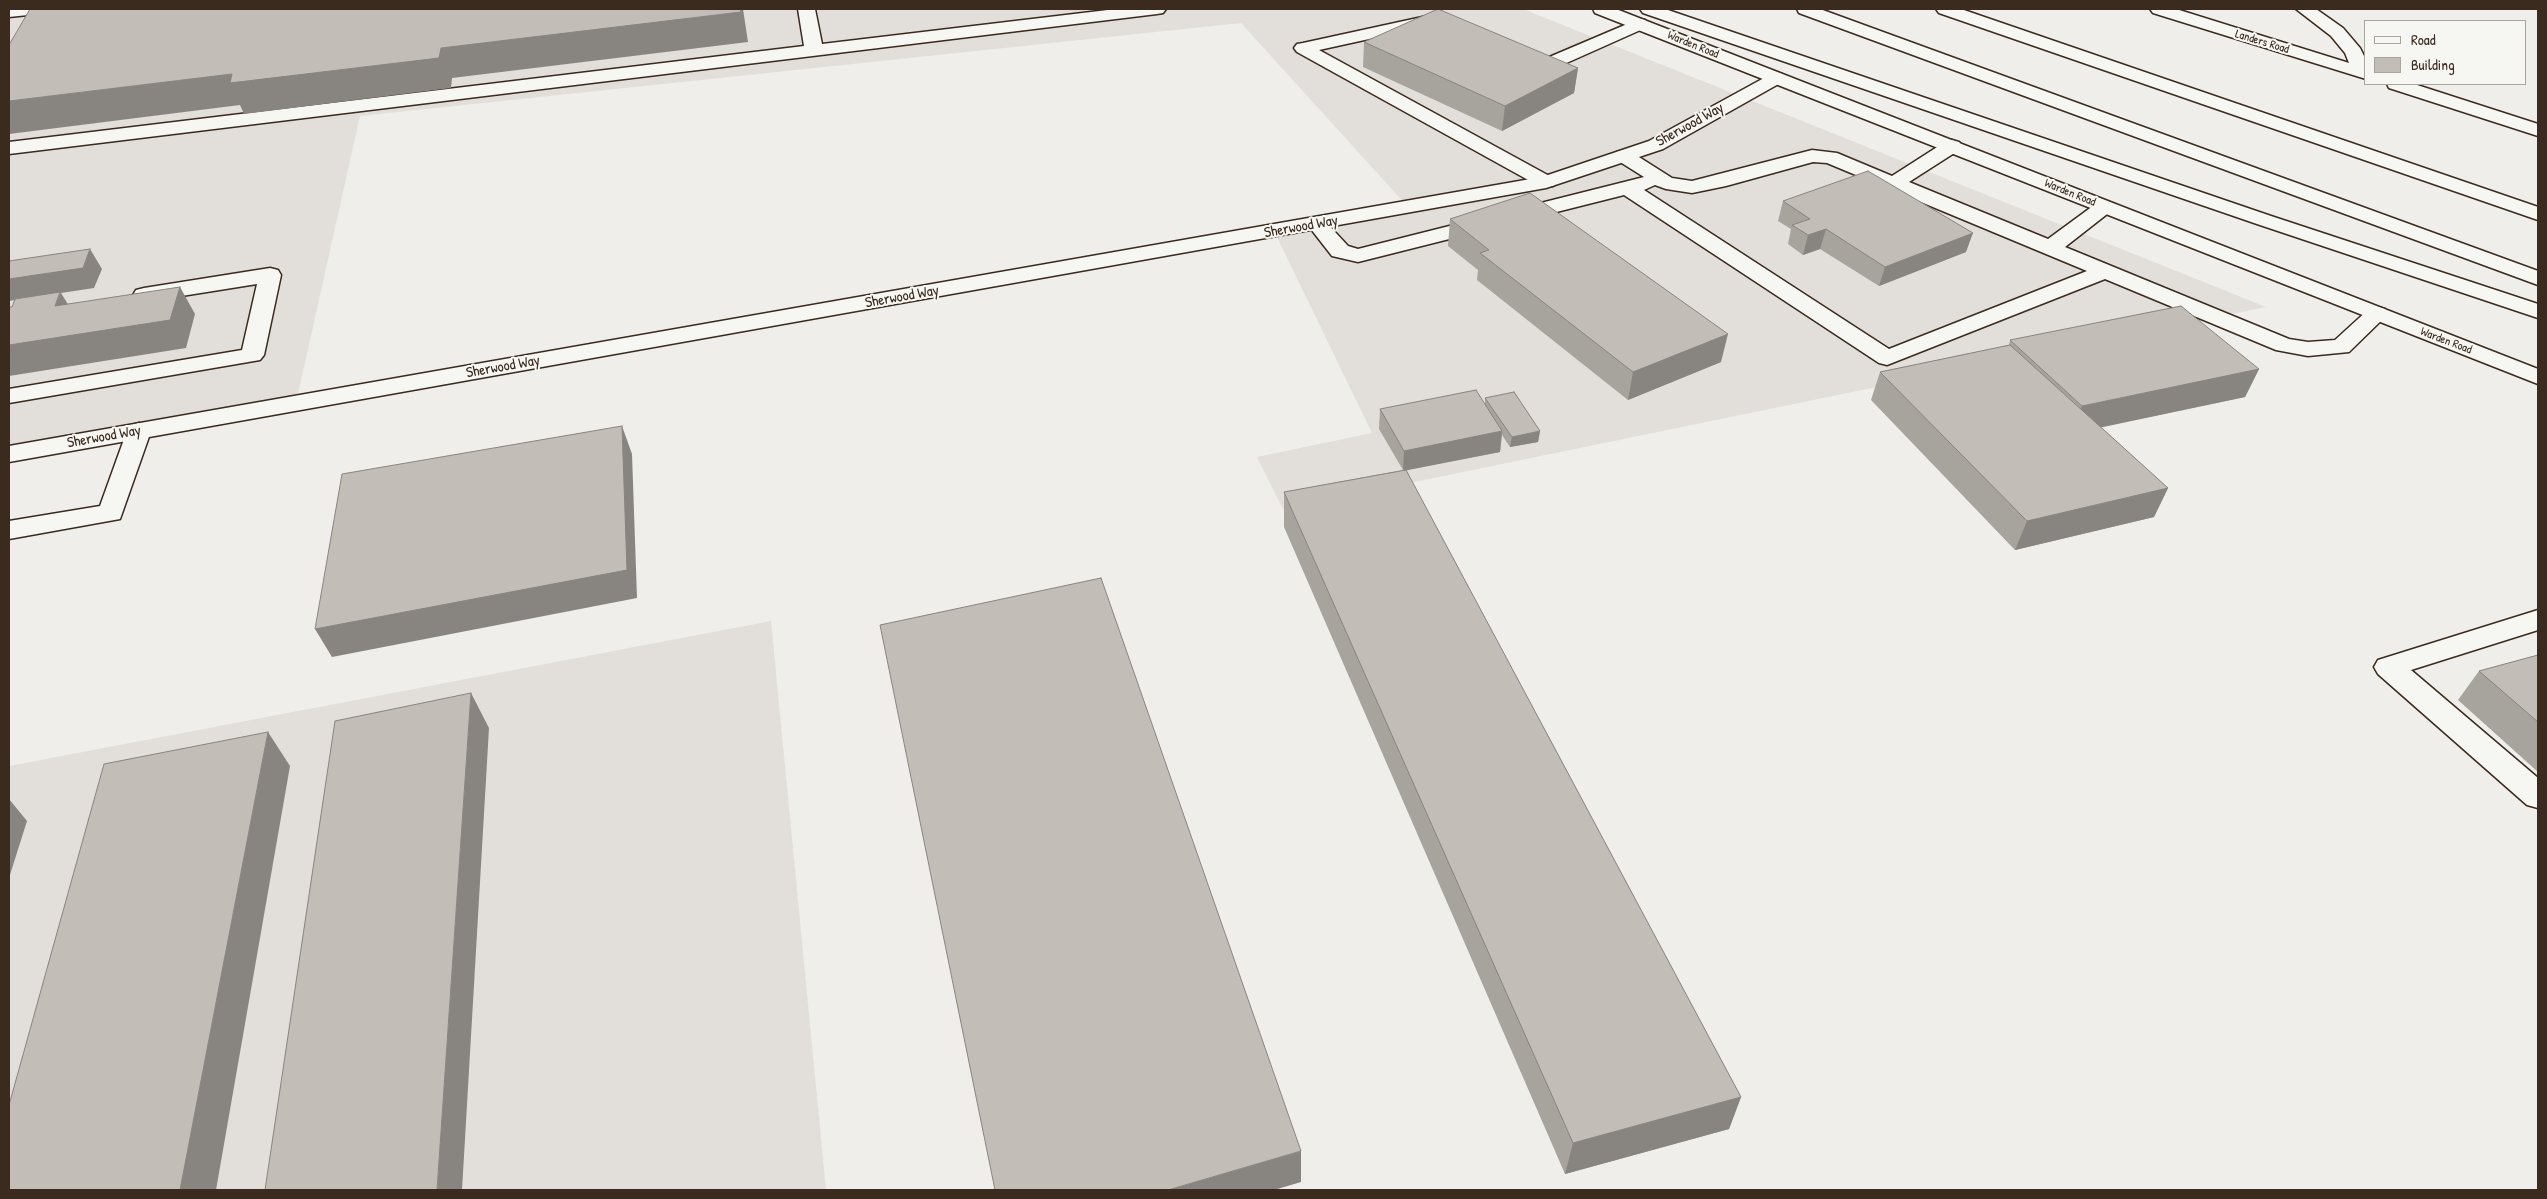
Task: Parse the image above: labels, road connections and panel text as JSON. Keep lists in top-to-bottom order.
{
  "streets": {
    "main road": ["Landers Road", "Warden Road", "Sherwood Way"]
  },
  "crossings": [
    ["Warden Road", "Sherwood Way"]
  ],
  "legend": ["Road", "Building"]
}
